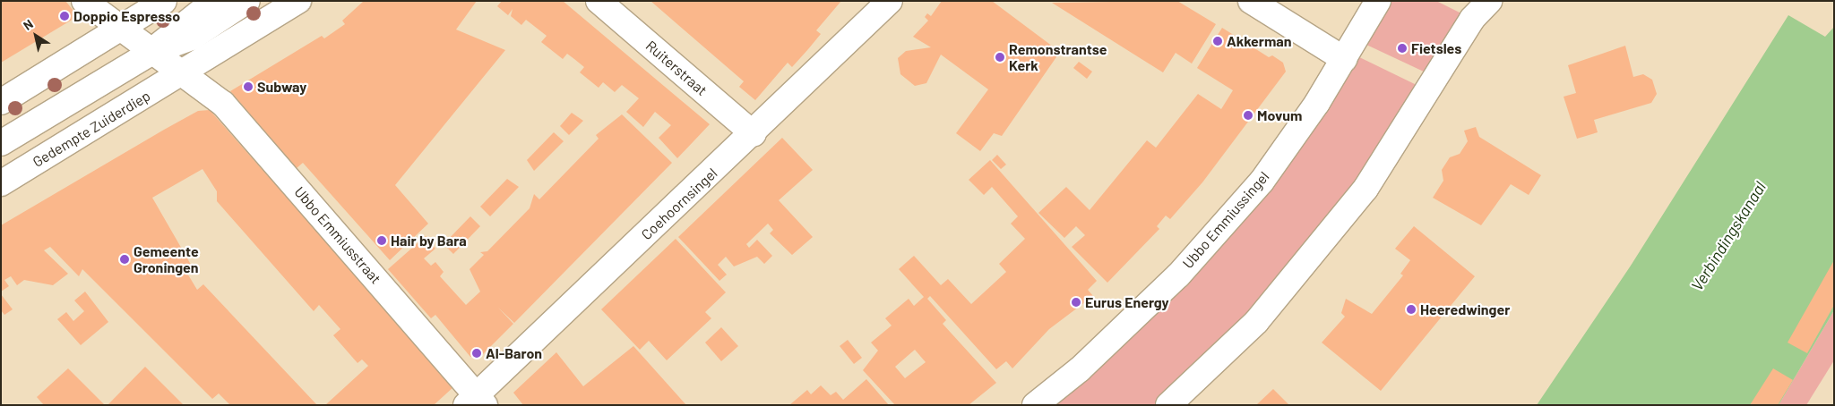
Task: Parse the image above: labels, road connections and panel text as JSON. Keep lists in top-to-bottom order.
{
  "streets": {
    "street": [
      "Ruiterstraat",
      "Gedempte Zuiderdiep",
      "Coehoornsingel",
      "Ubbo Emmiussingel",
      "Ubbo Emmiusstraat"
    ]
  },
  "crossings": [
    ["Ruiterstraat", "Coehoornsingel"],
    ["Gedempte Zuiderdiep", "Ubbo Emmiusstraat"],
    ["Coehoornsingel", "Ubbo Emmiusstraat"]
  ],
  "water": ["Verbindingskanaal"],
  "places": [
    "Doppio Espresso",
    "Akkerman",
    "Fietsles",
    "Remonstrantse Kerk",
    "Subway",
    "Movum",
    "Hair by Bara",
    "Gemeente Groningen",
    "Eurus Energy",
    "Heeredwinger",
    "Al-Baron"
  ],
  "north": "top left"
}
